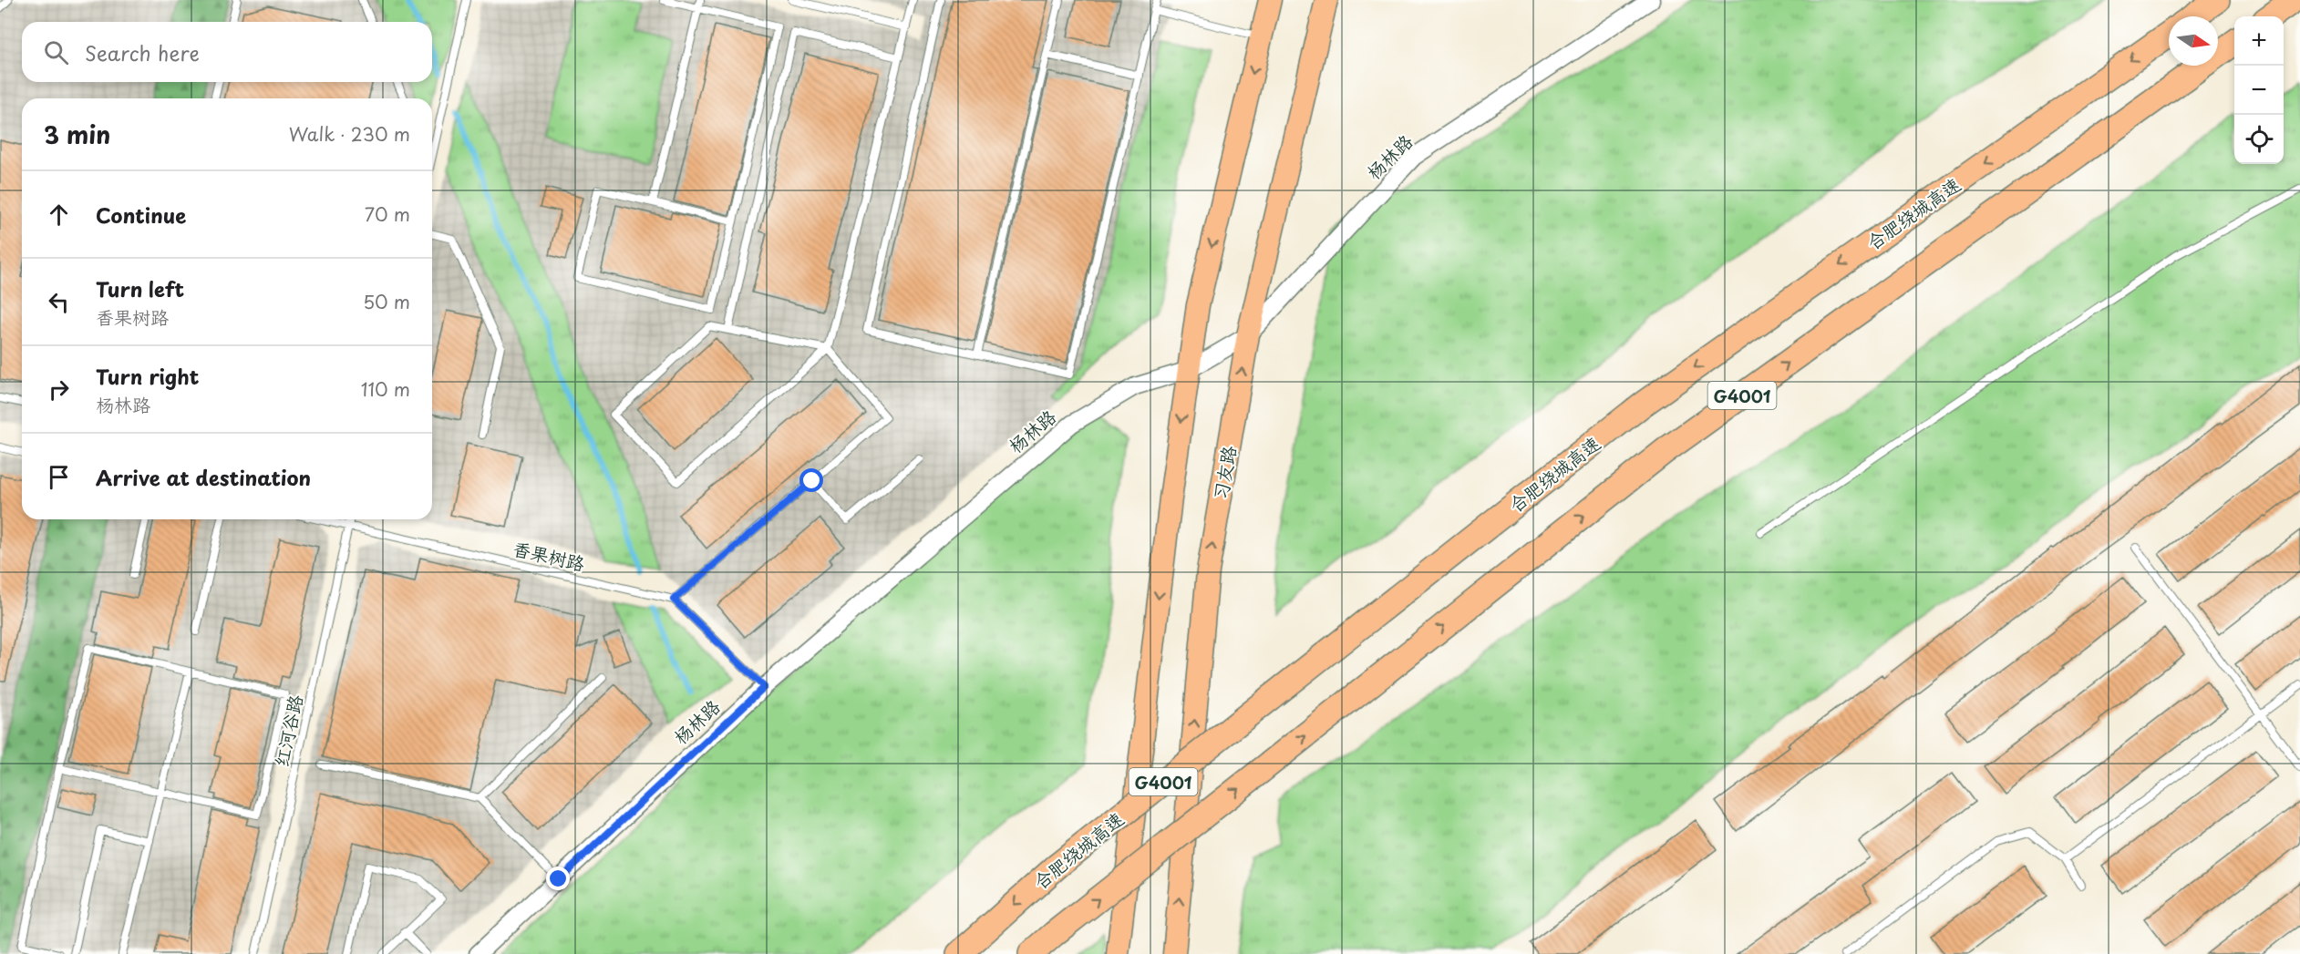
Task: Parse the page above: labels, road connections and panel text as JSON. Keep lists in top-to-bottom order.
{
  "streets": {
    "highway": ["合肥绕城高速", "G4001"],
    "main road": ["习友路"],
    "street": ["杨林路"],
    "lane": ["香果树路", "红河谷路"]
  },
  "crossings": [
    ["杨林路", "习友路"],
    ["香果树路", "红河谷路"]
  ],
  "north": "right",
  "page": {
    "map_buttons": ["+", "−"],
    "search": "Search here",
    "heading": ["3 min", "Walk · 230 m"],
    "list": [
      ["Continue", "70 m"],
      ["Turn left", "香果树路", "50 m"],
      ["Turn right", "杨林路", "110 m"],
      "Arrive at destination"
    ]
  }
}
